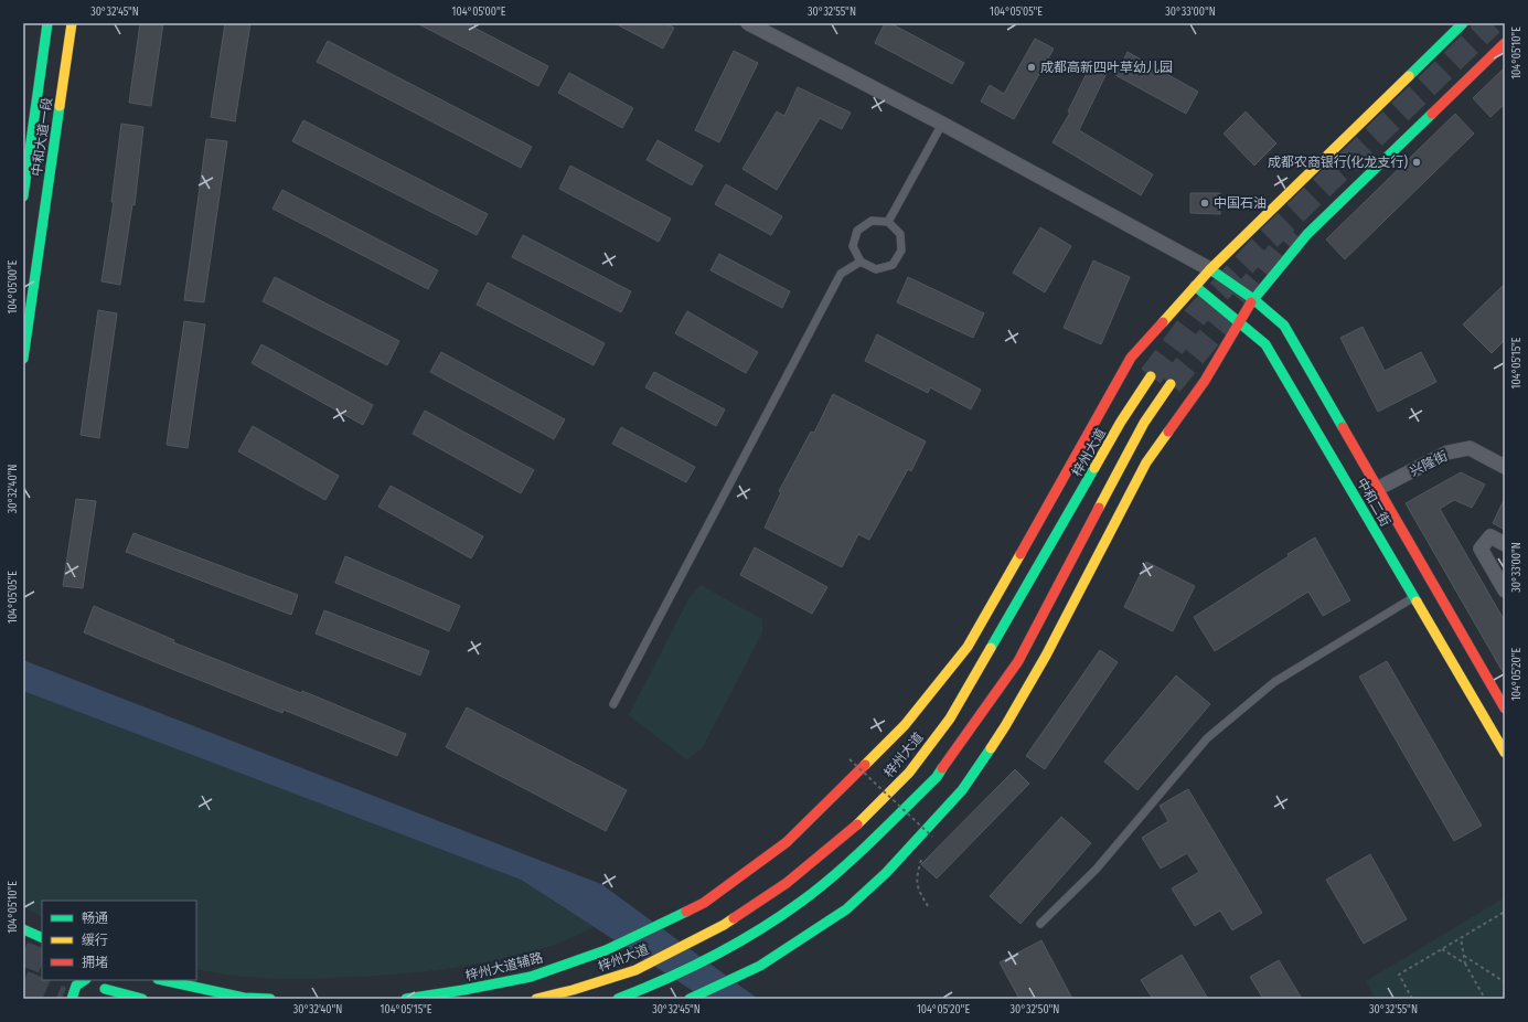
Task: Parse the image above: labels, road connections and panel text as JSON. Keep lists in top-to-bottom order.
{
  "streets": {
    "main road": [
      "中和大道一段",
      "梓州大道",
      "中和二街",
      "梓州大道辅路"
    ],
    "street": ["兴隆街"]
  },
  "crossings": [
    ["兴隆街", "中和二街"],
    ["中和二街", "梓州大道辅路"]
  ],
  "places": ["成都高新四叶草幼儿园", "成都农商银行(化龙支行)", "中国石油"],
  "legend": ["畅通", "缓行", "拥堵"],
  "coordinates": [
    "30°32'45\"N",
    "104°05'00\"E",
    "30°32'55\"N",
    "104°05'05\"E",
    "30°33'00\"N",
    "104°05'10\"E",
    "104°05'15\"E",
    "30°32'40\"N",
    "104°05'20\"E",
    "30°32'50\"N"
  ]
}
